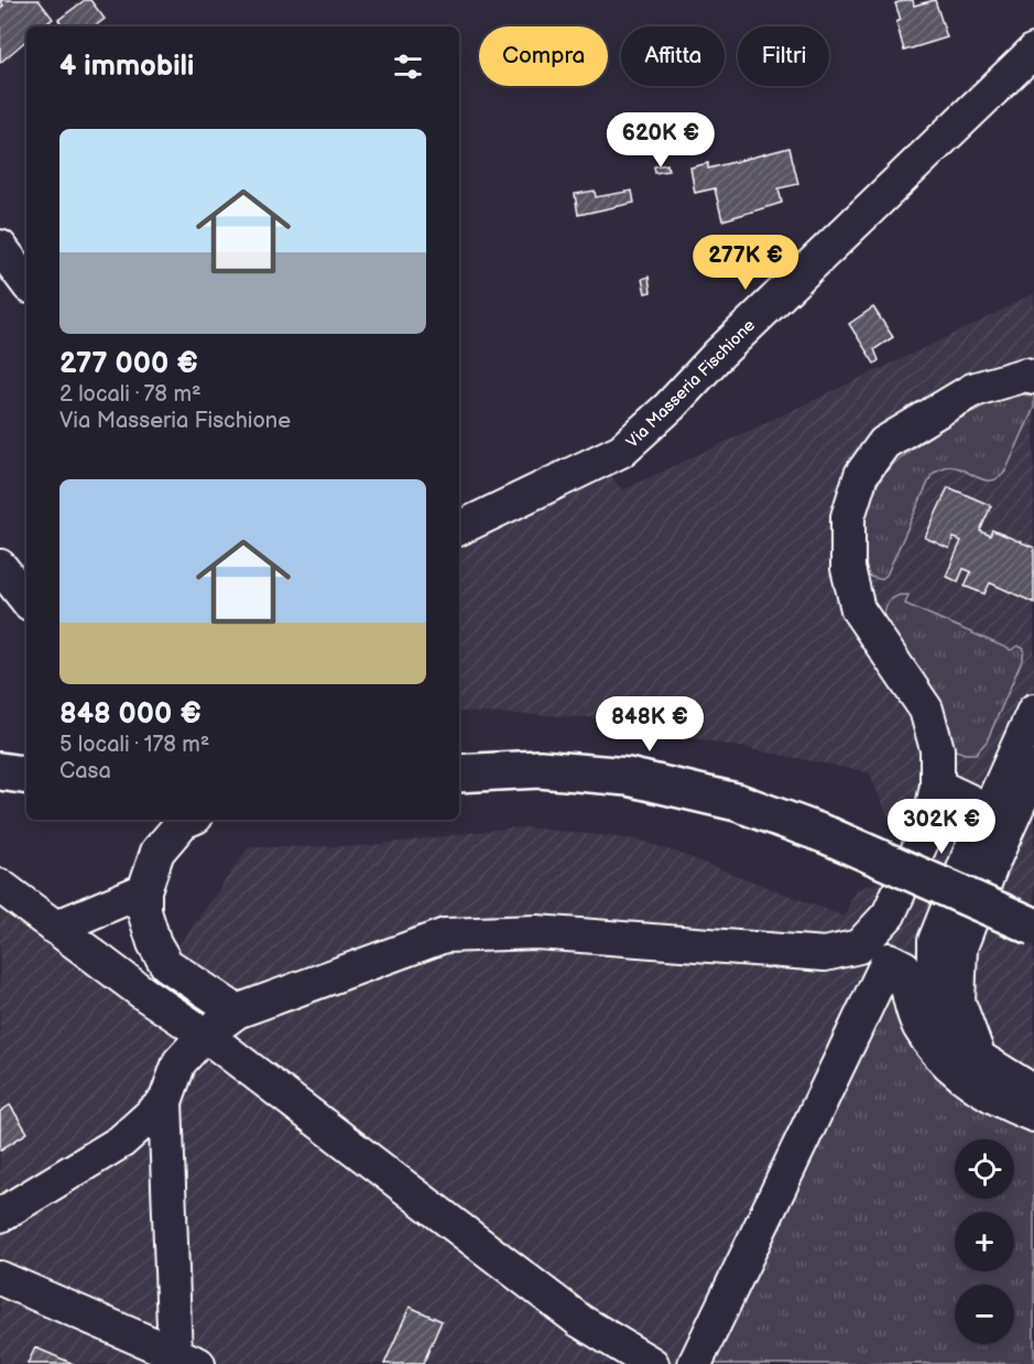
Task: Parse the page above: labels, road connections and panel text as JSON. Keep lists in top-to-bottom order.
{
  "streets": {
    "street": ["Via Masseria Fischione"]
  },
  "page": {
    "chip": ["Compra", "Affitta", "Filtri"],
    "heading": "4 immobili",
    "list": [
      {
        "name": "277 000 €",
        "note": "2 locali · 78 m² · Via Masseria Fischione"
      },
      {
        "name": "848 000 €",
        "note": "5 locali · 178 m² · Casa"
      }
    ],
    "price": [
      "620K €",
      "277K €",
      "848K €",
      "302K €"
    ],
    "map_buttons": ["+", "−"]
  }
}
